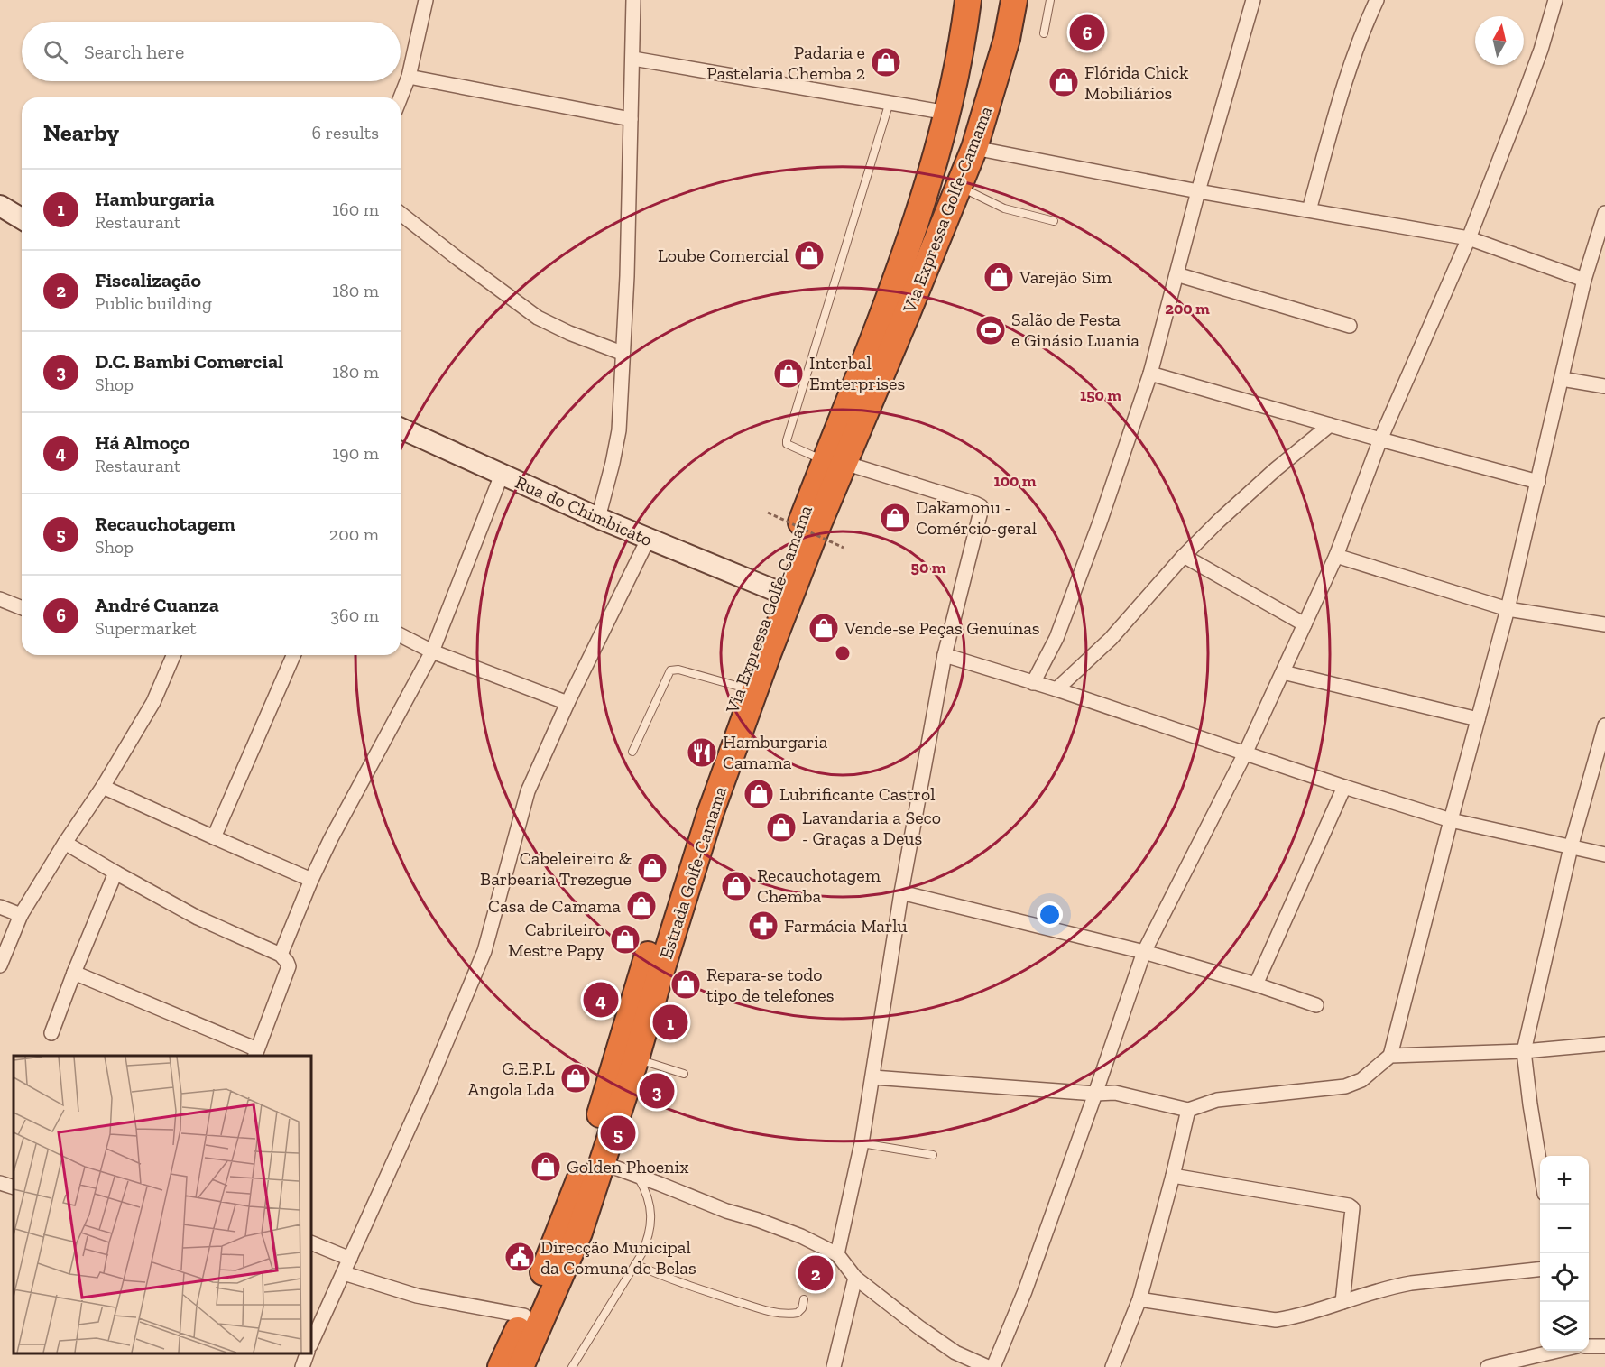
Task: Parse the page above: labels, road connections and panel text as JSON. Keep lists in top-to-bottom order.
{
  "streets": {
    "highway": ["Via Expressa Golfe-Camama", "Estrada Golfe-Camama"],
    "street": ["Rua do Chimbicato"]
  },
  "crossings": [
    ["Via Expressa Golfe-Camama", "Rua do Chimbicato"],
    ["Via Expressa Golfe-Camama", "Estrada Golfe-Camama"]
  ],
  "places": {
    "shop": [
      "Padaria e Pastelaria Chemba 2",
      "Flórida Chick Mobiliários",
      "Loube Comercial",
      "Varejão Sim",
      "Interbal Emterprises",
      "Dakamonu - Comércio-geral",
      "Vende-se Peças Genuínas",
      "Lubrificante Castrol",
      "Lavandaria a Seco - Graças a Deus",
      "Cabeleireiro & Barbearia Trezegue",
      "Recauchotagem Chemba",
      "Casa de Camama",
      "Cabriteiro Mestre Papy",
      "Repara-se todo tipo de telefones",
      "G.E.P.L Angola Lda",
      "Golden Phoenix"
    ],
    "sports": ["Salão de Festa e Ginásio Luania"],
    "restaurant": ["Hamburgaria Camama"],
    "pharmacy": ["Farmácia Marlu"],
    "public building": ["Direcção Municipal da Comuna de Belas"]
  },
  "north": "top",
  "page": {
    "pins": [
      "6",
      "4",
      "1",
      "3",
      "5",
      "2"
    ],
    "search": "Search here",
    "heading": ["Nearby", "6 results"],
    "list": [
      {
        "mark": "1",
        "name": "Hamburgaria",
        "note": "Restaurant",
        "value": "160 m"
      },
      {
        "mark": "2",
        "name": "Fiscalização",
        "note": "Public building",
        "value": "180 m"
      },
      {
        "mark": "3",
        "name": "D.C. Bambi Comercial",
        "note": "Shop",
        "value": "180 m"
      },
      {
        "mark": "4",
        "name": "Há Almoço",
        "note": "Restaurant",
        "value": "190 m"
      },
      {
        "mark": "5",
        "name": "Recauchotagem",
        "note": "Shop",
        "value": "200 m"
      },
      {
        "mark": "6",
        "name": "André Cuanza",
        "note": "Supermarket",
        "value": "360 m"
      }
    ],
    "map_buttons": ["+", "−"]
  },
  "rings": [
    "200 m",
    "150 m",
    "100 m",
    "50 m"
  ]
}
